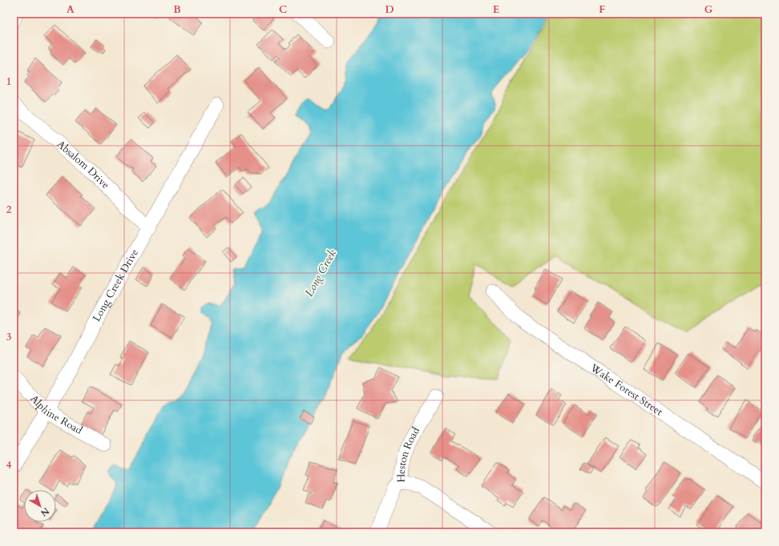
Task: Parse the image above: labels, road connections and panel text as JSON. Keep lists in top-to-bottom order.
{
  "streets": {
    "street": [
      "Absalom Drive",
      "Long Creek Drive",
      "Wake Forest Street",
      "Alphine Road",
      "Heston Road"
    ]
  },
  "crossings": [
    ["Absalom Drive", "Long Creek Drive"],
    ["Long Creek Drive", "Alphine Road"]
  ],
  "water": ["Long Creek"],
  "north": "bottom right",
  "grid": {
    "columns": [
      "A",
      "B",
      "C",
      "D",
      "E",
      "F",
      "G"
    ],
    "rows": [
      "1",
      "2",
      "3",
      "4"
    ]
  }
}
